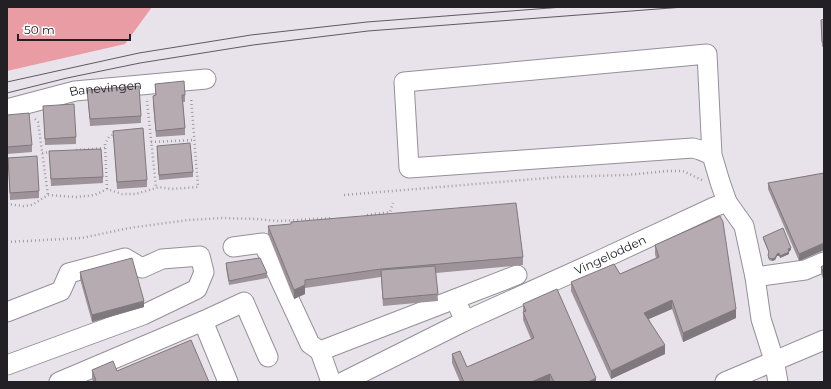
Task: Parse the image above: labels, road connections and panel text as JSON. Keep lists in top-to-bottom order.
{
  "streets": {
    "street": ["Banevingen", "Vingelodden"]
  },
  "scale_bar": "50 m"
}
